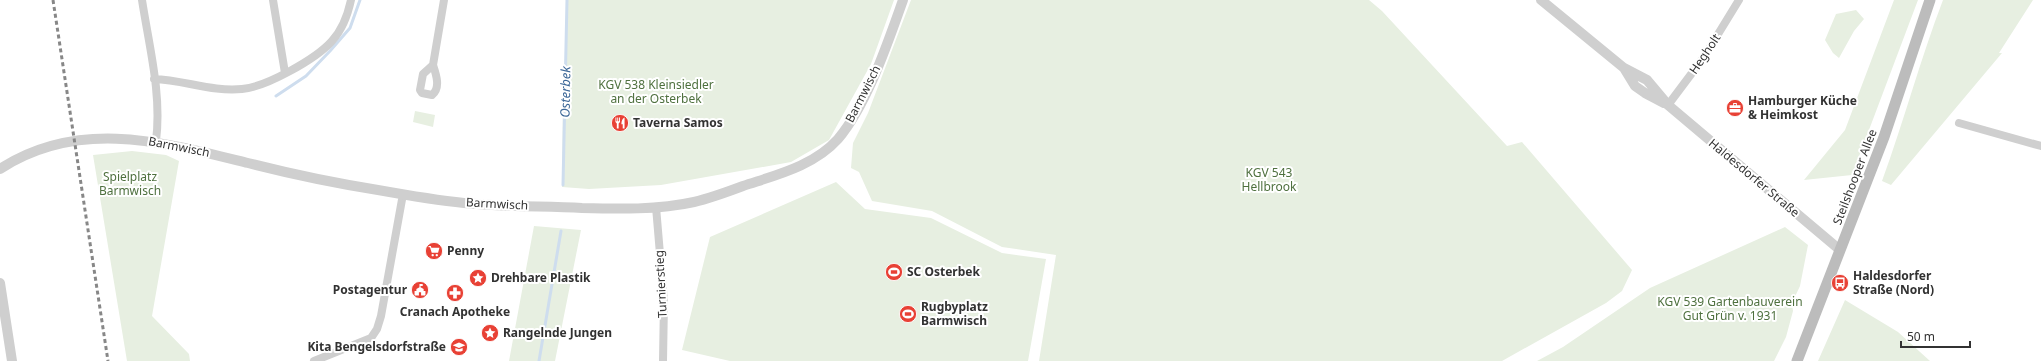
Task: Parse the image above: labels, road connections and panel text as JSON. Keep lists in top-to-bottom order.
{
  "streets": {
    "main road": ["Steilshooper Allee"],
    "street": [
      "Hegholt",
      "Barmwisch",
      "Haldesdorfer Straße",
      "Turnierstieg"
    ]
  },
  "crossings": [
    ["Hegholt", "Haldesdorfer Straße"],
    ["Barmwisch", "Turnierstieg"],
    ["Steilshooper Allee", "Haldesdorfer Straße"]
  ],
  "water": ["Osterbek"],
  "parks": [
    "KGV 538 Kleinsiedler an der Osterbek",
    "KGV 543 Hellbrook",
    "Spielplatz Barmwisch",
    "KGV 539 Gartenbauverein Gut Grün v. 1931"
  ],
  "places": {
    "office": ["Hamburger Küche & Heimkost"],
    "restaurant": ["Taverna Samos"],
    "supermarket": ["Penny"],
    "sports": ["SC Osterbek", "Rugbyplatz Barmwisch"],
    "place": ["Drehbare Plastik", "Rangelnde Jungen"],
    "bus stop": ["Haldesdorfer Straße (Nord)"],
    "public building": ["Postagentur"],
    "pharmacy": ["Cranach Apotheke"],
    "school or university": ["Kita Bengelsdorfstraße"]
  },
  "scale_bar": "50 m"
}
